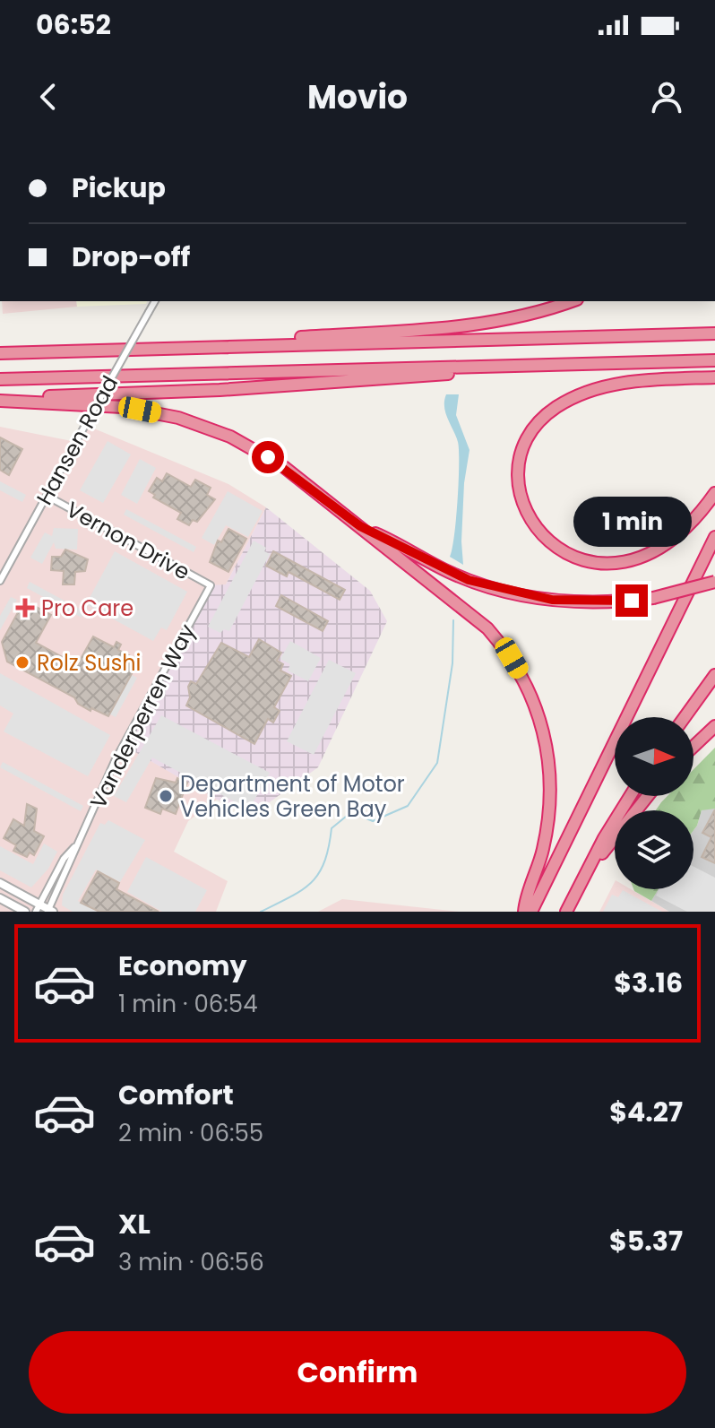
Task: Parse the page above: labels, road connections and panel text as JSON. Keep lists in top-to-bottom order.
{
  "streets": {
    "street": ["Hansen Road", "Vernon Drive", "Vanderperren Way"]
  },
  "crossings": [
    ["Hansen Road", "Vernon Drive"],
    ["Vernon Drive", "Vanderperren Way"]
  ],
  "places": {
    "health": ["Pro Care"],
    "other": ["Rolz Sushi", "Department of Motor Vehicles Green Bay"]
  },
  "north": "right",
  "page": {
    "status": "06:52",
    "header": "Movio",
    "banner": ["Pickup", "Drop-off"],
    "bubble": "1 min",
    "list": [
      {
        "name": "Economy",
        "note": "1 min · 06:54",
        "value": "$3.16"
      },
      {
        "name": "Comfort",
        "note": "2 min · 06:55",
        "value": "$4.27"
      },
      {
        "name": "XL",
        "note": "3 min · 06:56",
        "value": "$5.37"
      }
    ],
    "buttons": "Confirm"
  }
}
